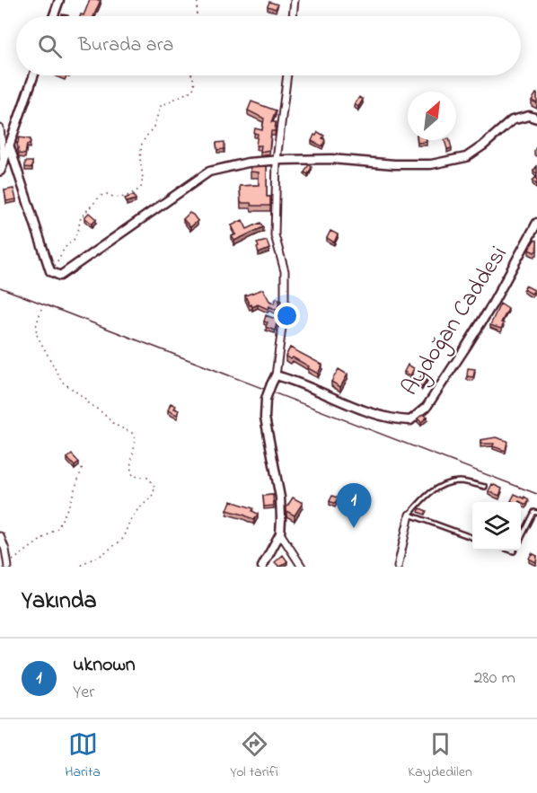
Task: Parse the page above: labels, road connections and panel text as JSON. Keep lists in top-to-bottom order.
{
  "streets": {
    "street": ["Aydoğan Caddesi"]
  },
  "north": "top right",
  "page": {
    "search": "Burada ara",
    "pins": "1",
    "heading": "Yakında",
    "list": [
      {
        "mark": "1",
        "name": "uknown",
        "note": "Yer",
        "value": "280 m"
      }
    ],
    "nav": ["Harita", "Yol tarifi", "Kaydedilen"]
  }
}
